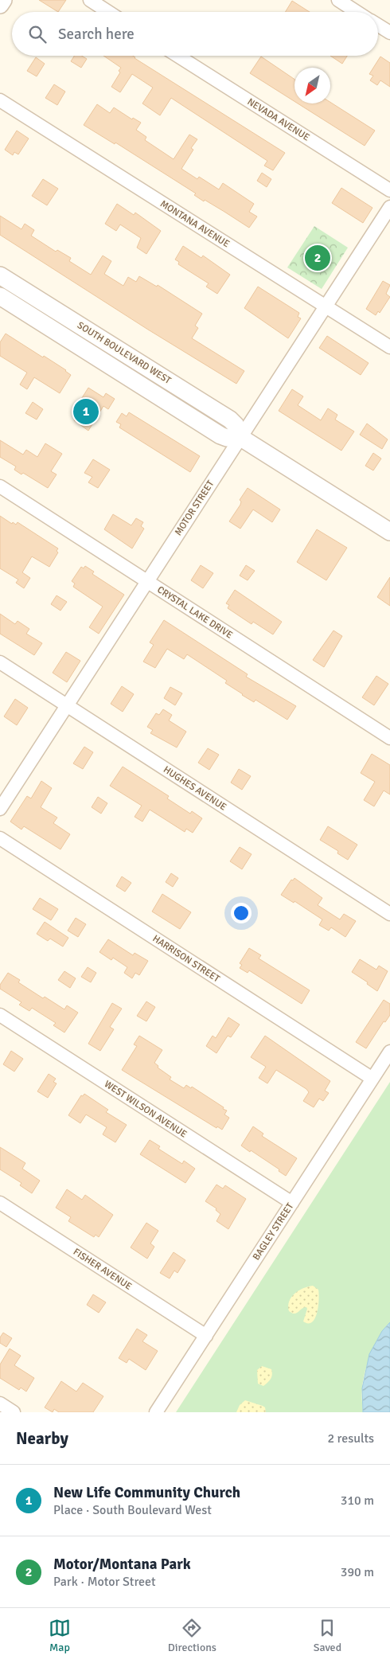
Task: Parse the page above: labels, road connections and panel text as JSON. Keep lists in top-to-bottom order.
{
  "streets": {
    "street": [
      "NEVADA AVENUE",
      "MONTANA AVENUE",
      "SOUTH BOULEVARD WEST",
      "MOTOR STREET",
      "CRYSTAL LAKE DRIVE",
      "HUGHES AVENUE",
      "HARRISON STREET",
      "WEST WILSON AVENUE",
      "BAGLEY STREET",
      "FISHER AVENUE"
    ]
  },
  "crossings": [
    ["MONTANA AVENUE", "MOTOR STREET"],
    ["SOUTH BOULEVARD WEST", "MOTOR STREET"],
    ["MOTOR STREET", "CRYSTAL LAKE DRIVE"],
    ["MOTOR STREET", "HUGHES AVENUE"],
    ["HARRISON STREET", "BAGLEY STREET"],
    ["WEST WILSON AVENUE", "BAGLEY STREET"],
    ["BAGLEY STREET", "FISHER AVENUE"]
  ],
  "north": "bottom left",
  "page": {
    "search": "Search here",
    "pins": ["2", "1"],
    "heading": ["Nearby", "2 results"],
    "list": [
      {
        "mark": "1",
        "name": "New Life Community Church",
        "note": "Place · South Boulevard West",
        "value": "310 m"
      },
      {
        "mark": "2",
        "name": "Motor/Montana Park",
        "note": "Park · Motor Street",
        "value": "390 m"
      }
    ],
    "nav": ["Map", "Directions", "Saved"]
  }
}
